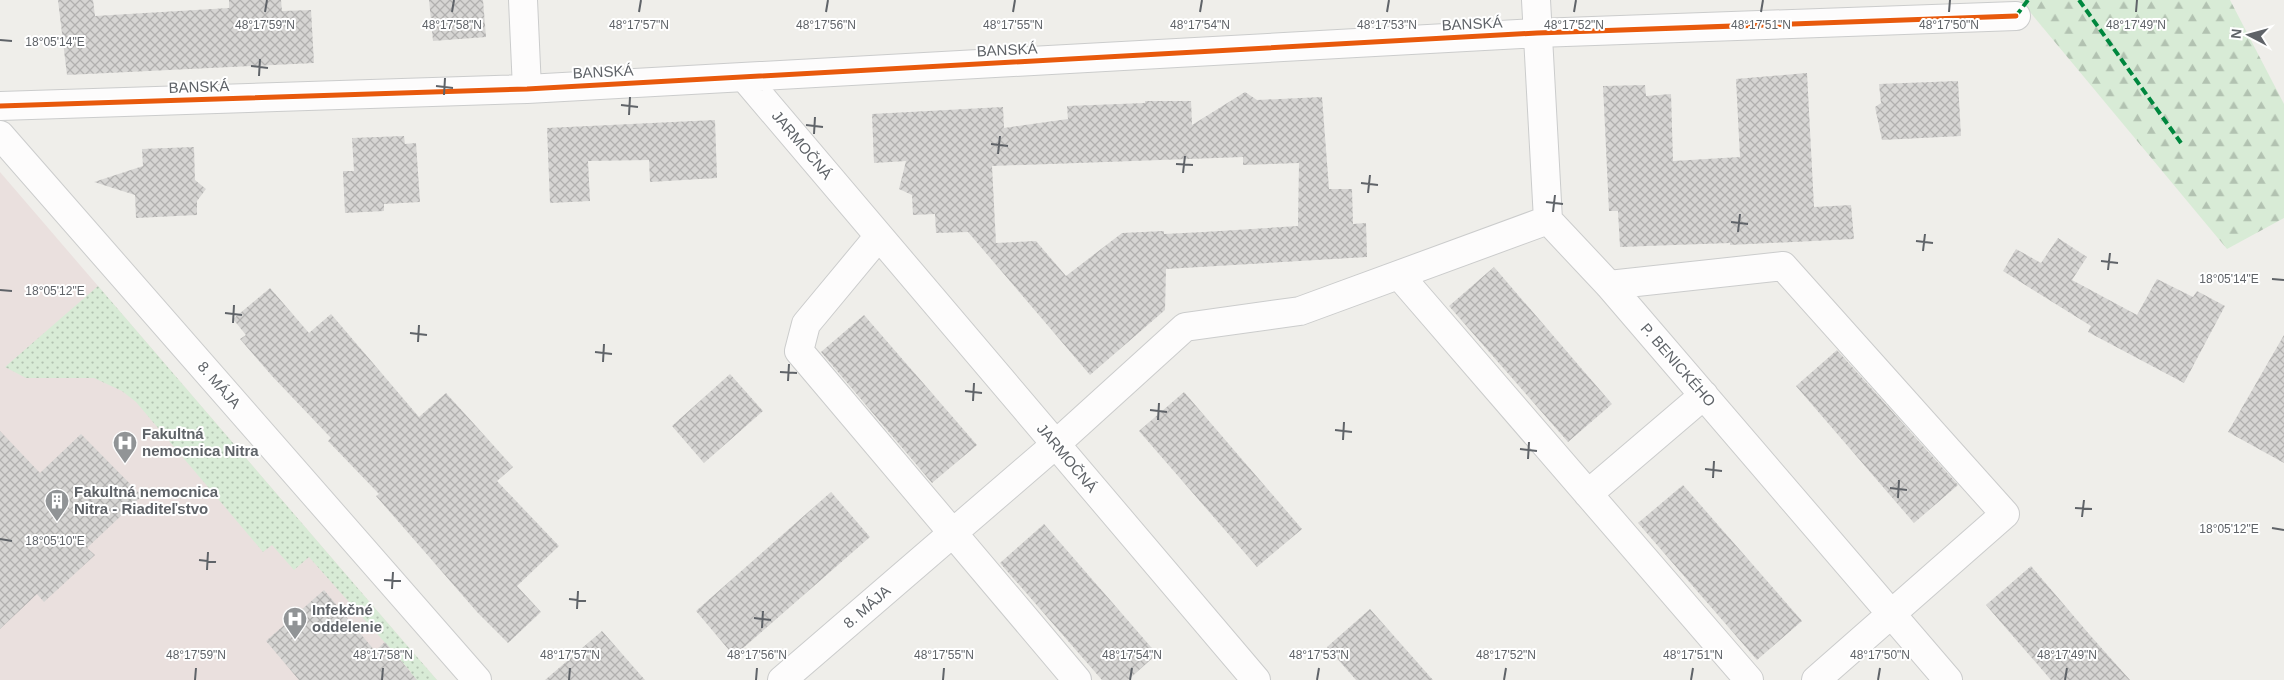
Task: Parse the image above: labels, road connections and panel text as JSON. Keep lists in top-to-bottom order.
{
  "streets": {
    "street": [
      "BANSKÁ",
      "JARMOČNÁ",
      "P. BENICKÉHO",
      "8. MÁJA"
    ]
  },
  "crossings": [
    ["BANSKÁ", "JARMOČNÁ"],
    ["JARMOČNÁ", "8. MÁJA"],
    ["P. BENICKÉHO", "8. MÁJA"]
  ],
  "places": {
    "hospital": ["Fakultná nemocnica Nitra", "Infekčné oddelenie"],
    "building": ["Fakultná nemocnica Nitra - Riaditeľstvo"]
  },
  "north": "left",
  "coordinates": [
    "48°17'59\"N",
    "48°17'58\"N",
    "48°17'57\"N",
    "48°17'56\"N",
    "48°17'55\"N",
    "48°17'54\"N",
    "48°17'53\"N",
    "48°17'52\"N",
    "48°17'51\"N",
    "48°17'50\"N",
    "48°17'49\"N",
    "18°05'14\"E",
    "18°05'12\"E",
    "18°05'10\"E"
  ]
}
